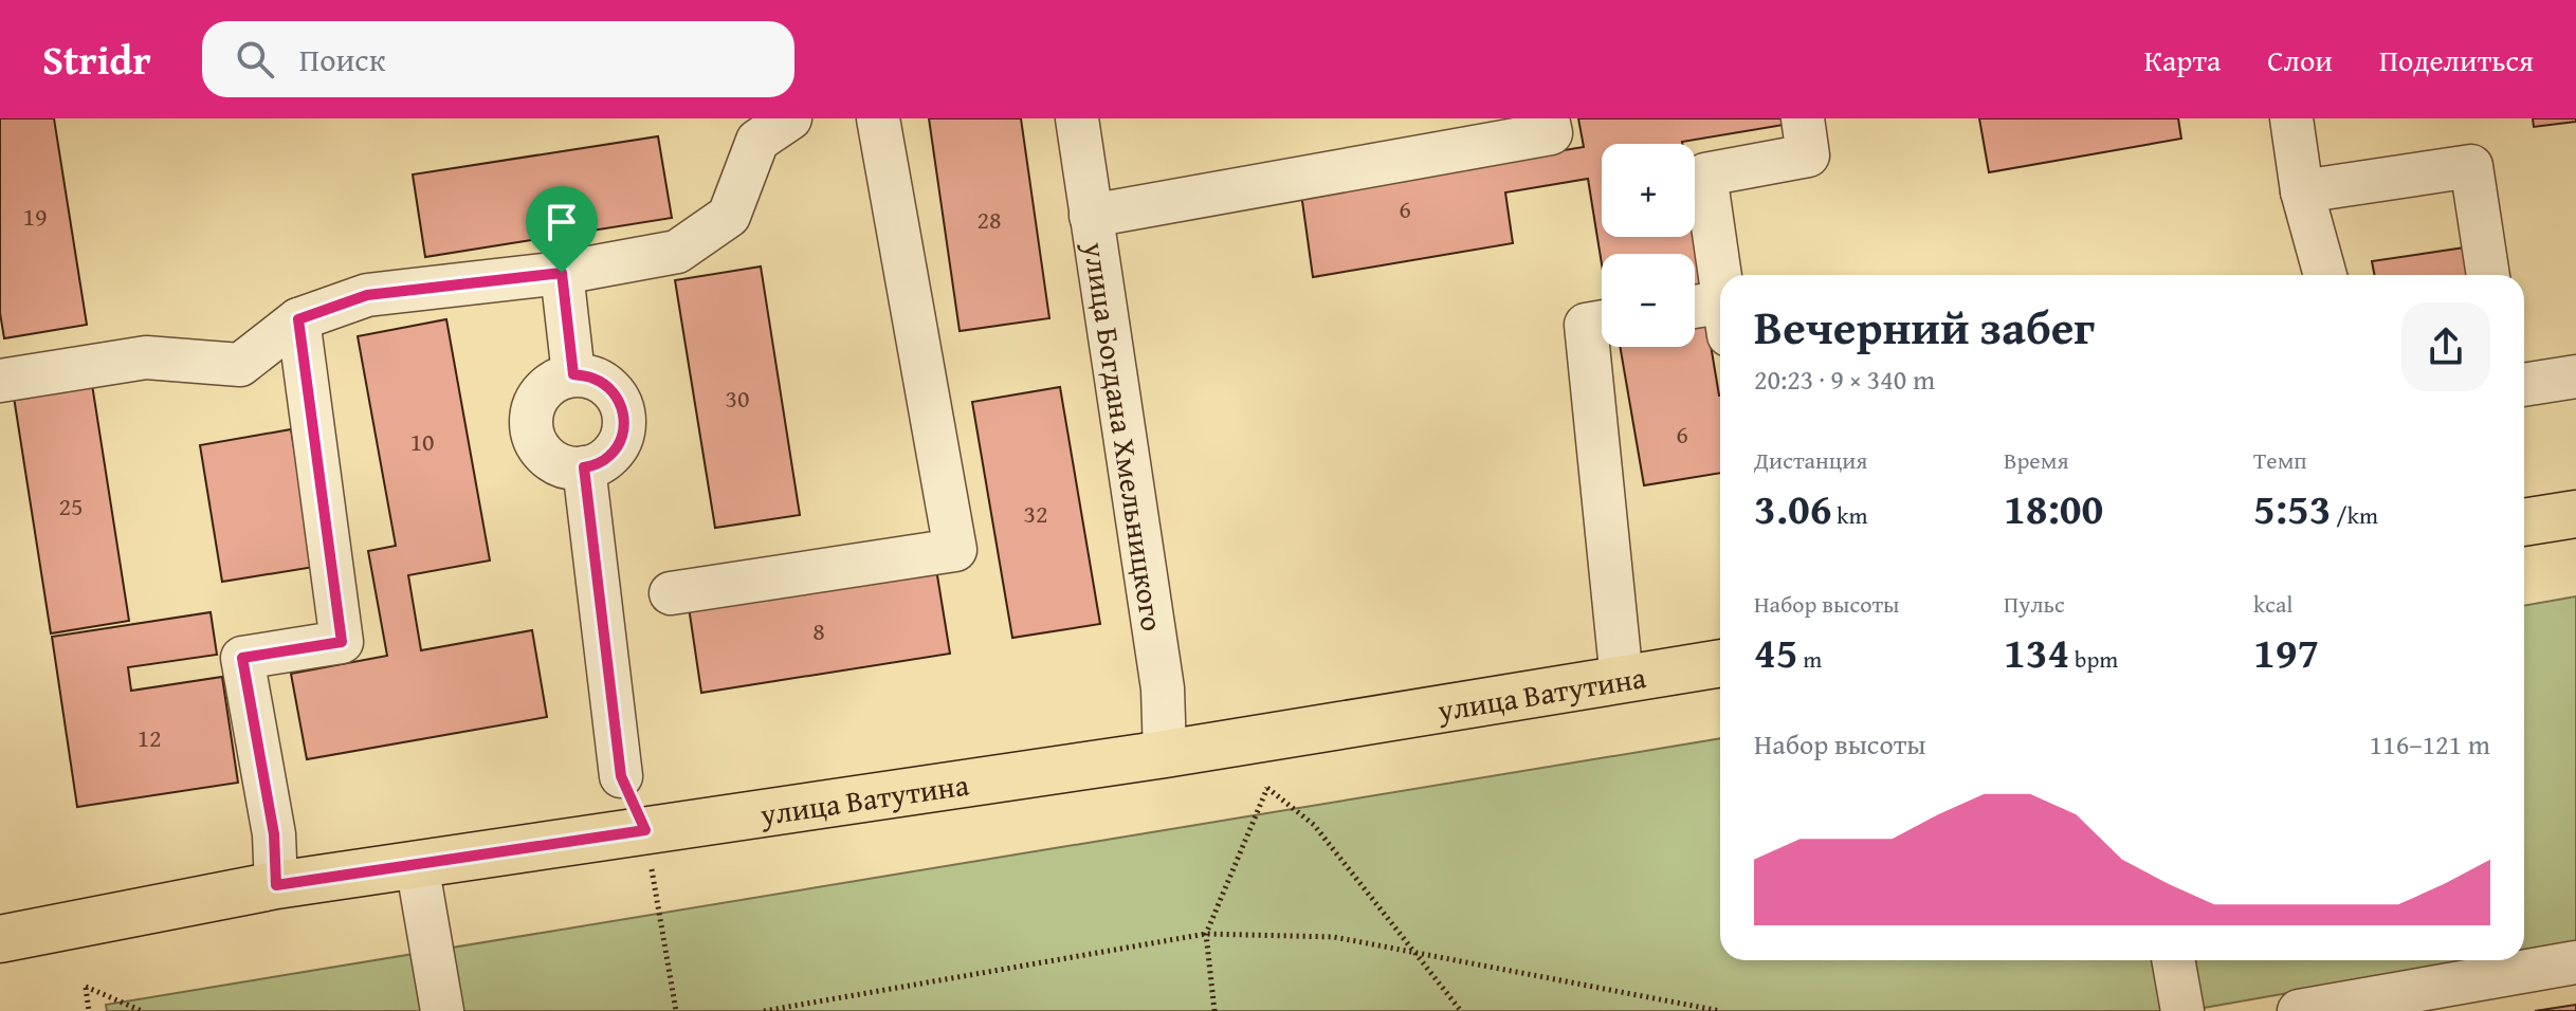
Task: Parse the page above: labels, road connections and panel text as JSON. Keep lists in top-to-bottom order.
{
  "streets": {
    "main road": ["улица Ватутина"],
    "street": ["улица Богдана Хмельницкого"]
  },
  "crossings": [
    ["улица Богдана Хмельницкого", "улица Ватутина"]
  ],
  "house_numbers": [
    "6",
    "19",
    "28",
    "30",
    "6",
    "10",
    "25",
    "32",
    "8",
    "12"
  ],
  "page": {
    "header": "Stridr",
    "search": "Поиск",
    "nav": ["Карта", "Слои", "Поделиться"],
    "map_buttons": ["+", "−"],
    "heading": ["Вечерний забег", "20:23 · 9 × 340 m"],
    "stats": [
      ["Дистанция", "3.06 km"],
      ["Время", "18:00"],
      ["Темп", "5:53 /km"],
      ["Набор высоты", "45 m"],
      ["Пульс", "134 bpm"],
      ["kcal", "197"]
    ],
    "chart": ["Набор высоты", "116–121 m"]
  }
}
